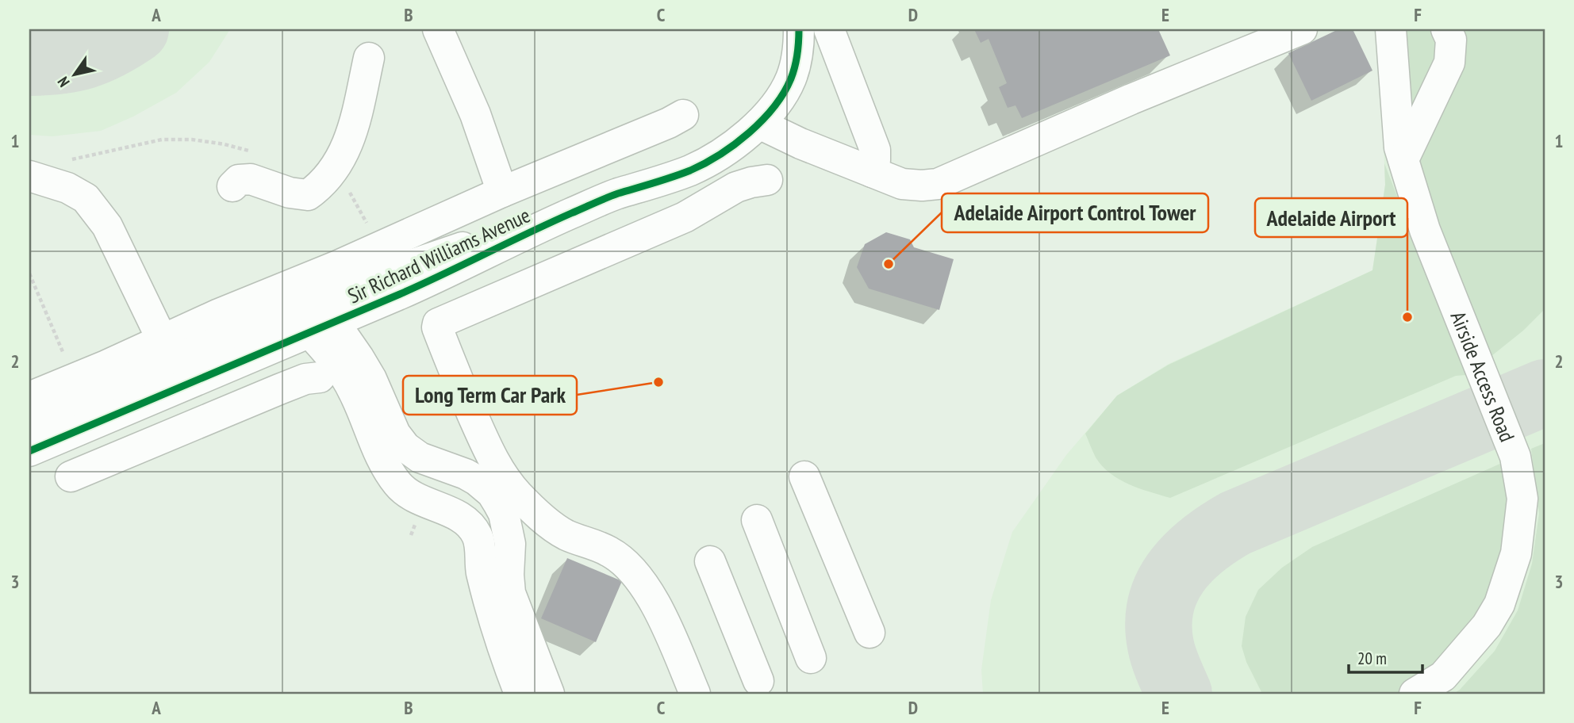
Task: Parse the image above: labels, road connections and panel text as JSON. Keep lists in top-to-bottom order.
{
  "streets": {
    "street": ["Sir Richard Williams Avenue", "Airside Access Road"]
  },
  "places": ["Adelaide Airport Control Tower", "Adelaide Airport", "Long Term Car Park"],
  "scale_bar": "20 m",
  "north": "bottom left",
  "grid": {
    "columns": [
      "A",
      "B",
      "C",
      "D",
      "E",
      "F"
    ],
    "rows": ["1", "2", "3"]
  }
}
